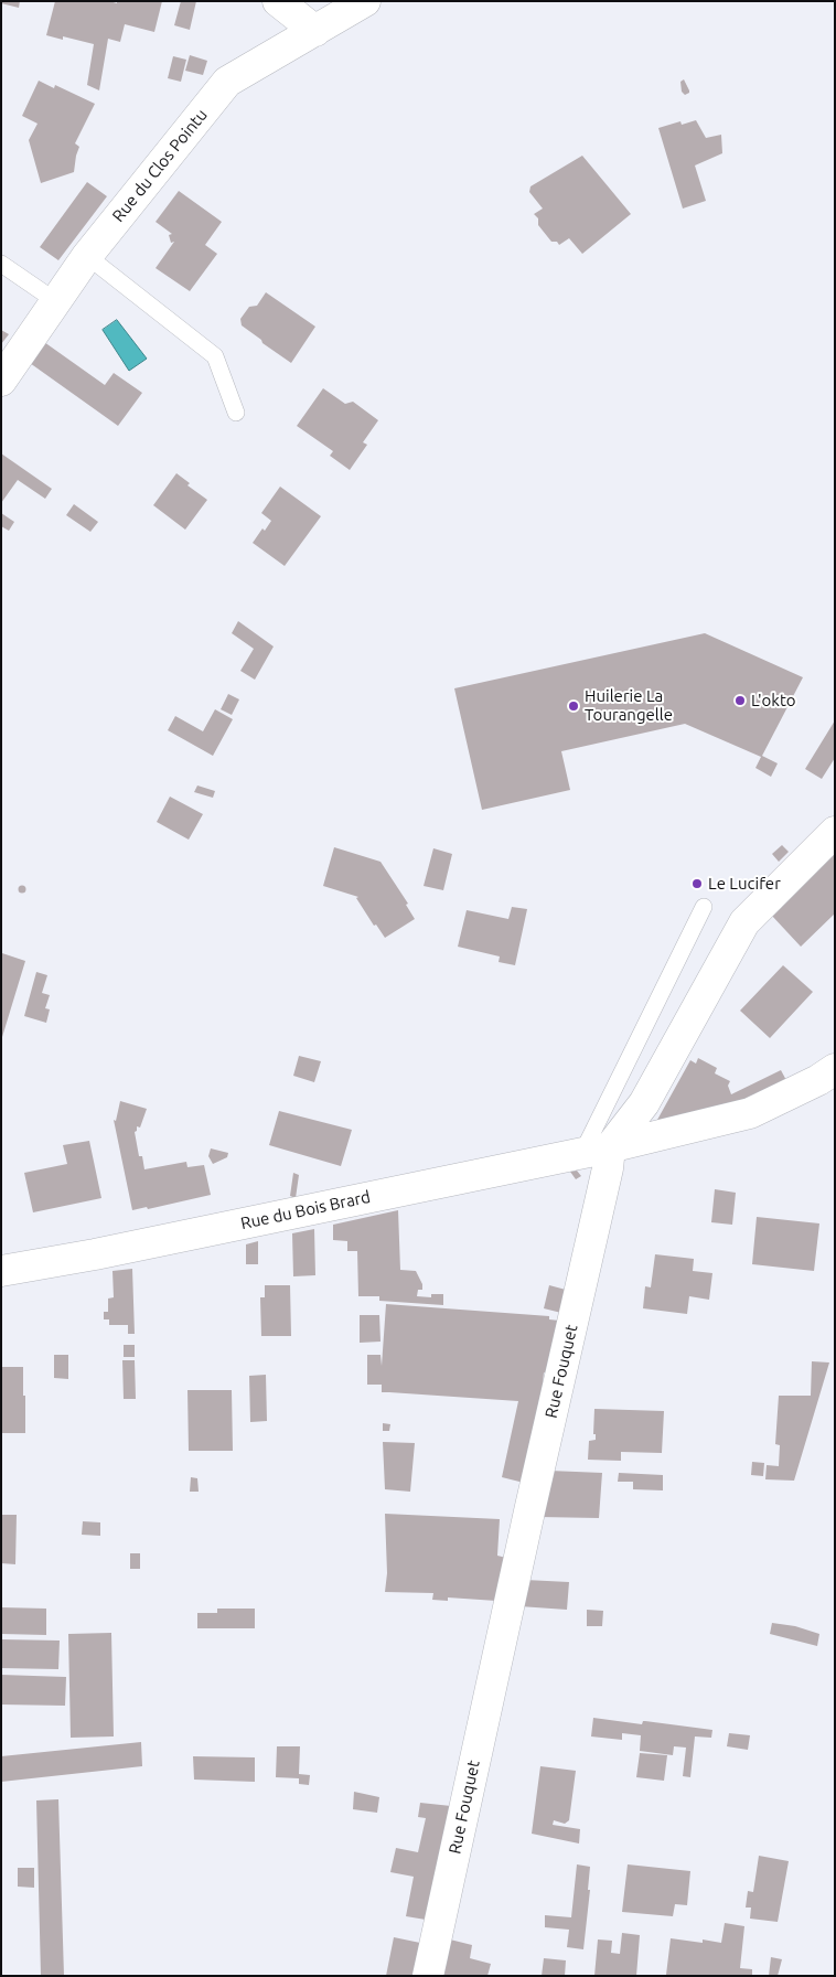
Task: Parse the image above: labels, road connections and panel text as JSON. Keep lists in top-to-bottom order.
{
  "streets": {
    "street": ["Rue du Clos Pointu", "Rue du Bois Brard", "Rue Fouquet"]
  },
  "crossings": [
    ["Rue du Bois Brard", "Rue Fouquet"]
  ],
  "places": ["L'okto", "Huilerie La Tourangelle", "Le Lucifer"]
}
